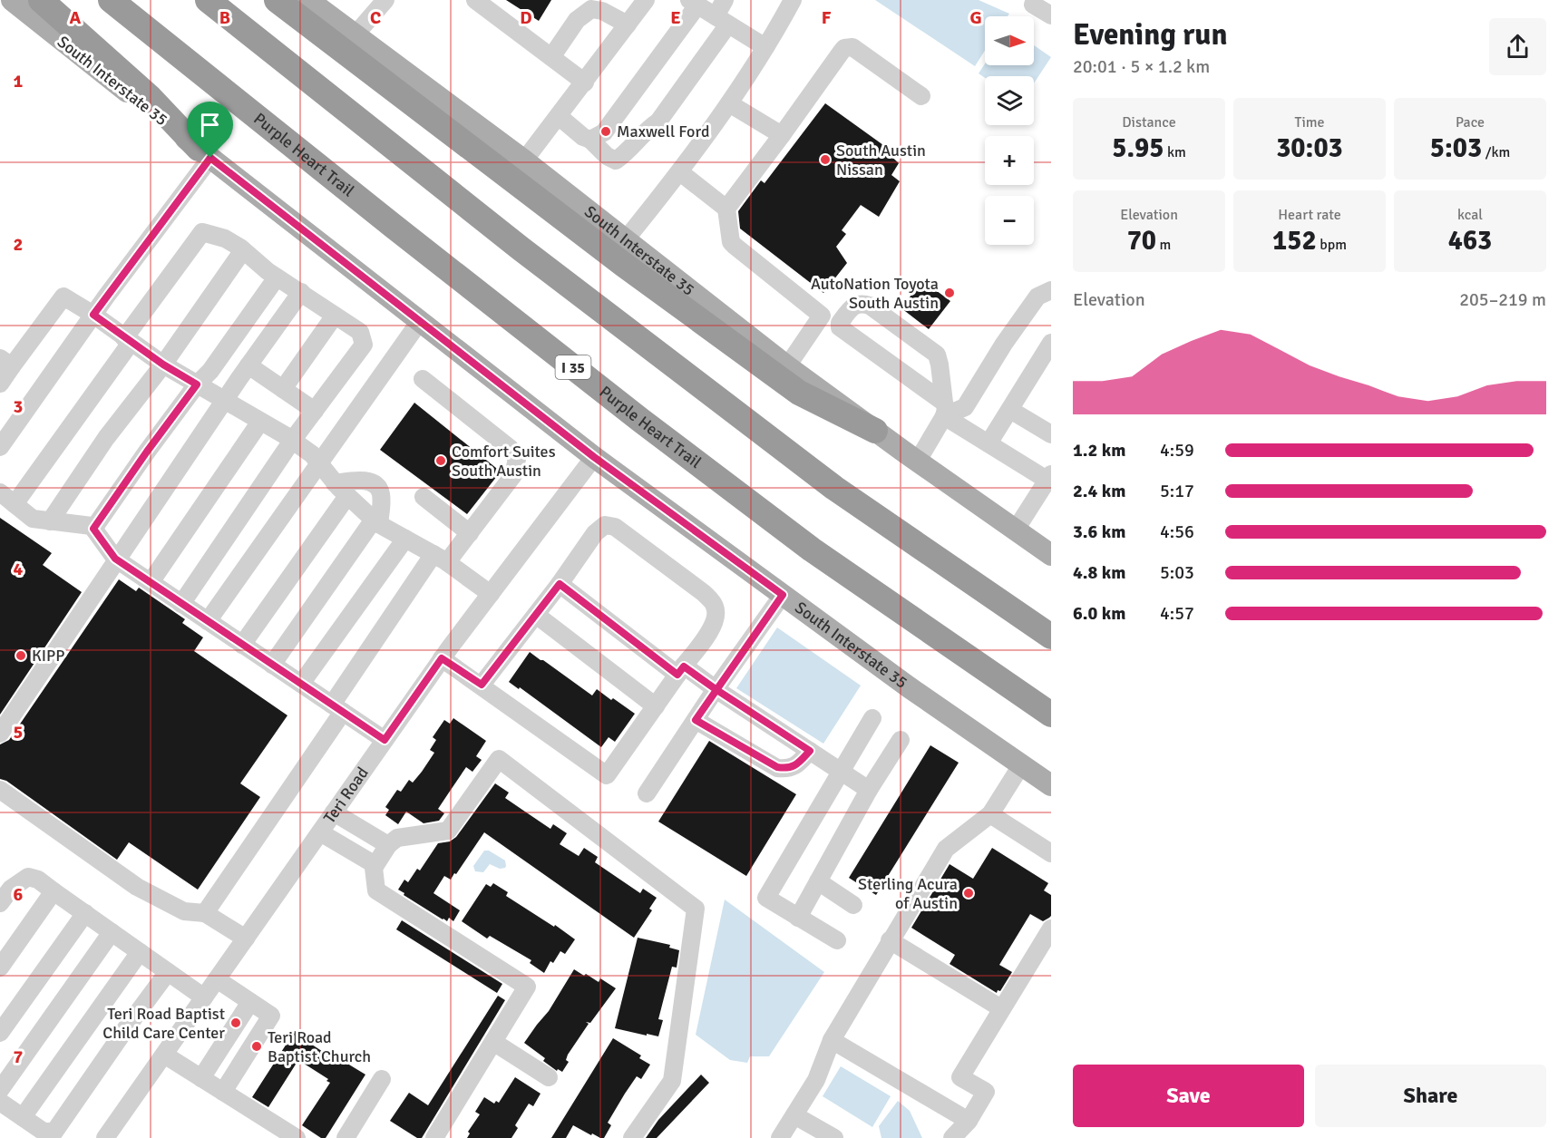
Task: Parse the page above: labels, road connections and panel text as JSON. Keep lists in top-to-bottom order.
{
  "streets": {
    "highway": ["Purple Heart Trail", "I 35"],
    "main road": ["South Interstate 35"],
    "street": ["Teri Road"]
  },
  "crossings": [
    ["South Interstate 35", "Teri Road"]
  ],
  "places": [
    "Maxwell Ford",
    "South Austin Nissan",
    "AutoNation Toyota South Austin",
    "Comfort Suites South Austin",
    "KIPP",
    "Sterling Acura of Austin",
    "Teri Road Baptist Child Care Center",
    "Teri Road Baptist Church"
  ],
  "north": "right",
  "page": {
    "heading": ["Evening run", "20:01 · 5 × 1.2 km"],
    "map_buttons": ["+", "−"],
    "stats": [
      ["Distance", "5.95 km"],
      ["Time", "30:03"],
      ["Pace", "5:03 /km"],
      ["Elevation", "70 m"],
      ["Heart rate", "152 bpm"],
      ["kcal", "463"]
    ],
    "chart": ["Elevation", "205–219 m"],
    "list": [
      {
        "name": "1.2 km",
        "note": "4:59"
      },
      {
        "name": "2.4 km",
        "note": "5:17"
      },
      {
        "name": "3.6 km",
        "note": "4:56"
      },
      {
        "name": "4.8 km",
        "note": "5:03"
      },
      {
        "name": "6.0 km",
        "note": "4:57"
      }
    ],
    "buttons": ["Save", "Share"]
  },
  "grid": {
    "columns": [
      "A",
      "B",
      "C",
      "D",
      "E",
      "F",
      "G"
    ],
    "rows": [
      "1",
      "2",
      "3",
      "4",
      "5",
      "6",
      "7"
    ]
  }
}
